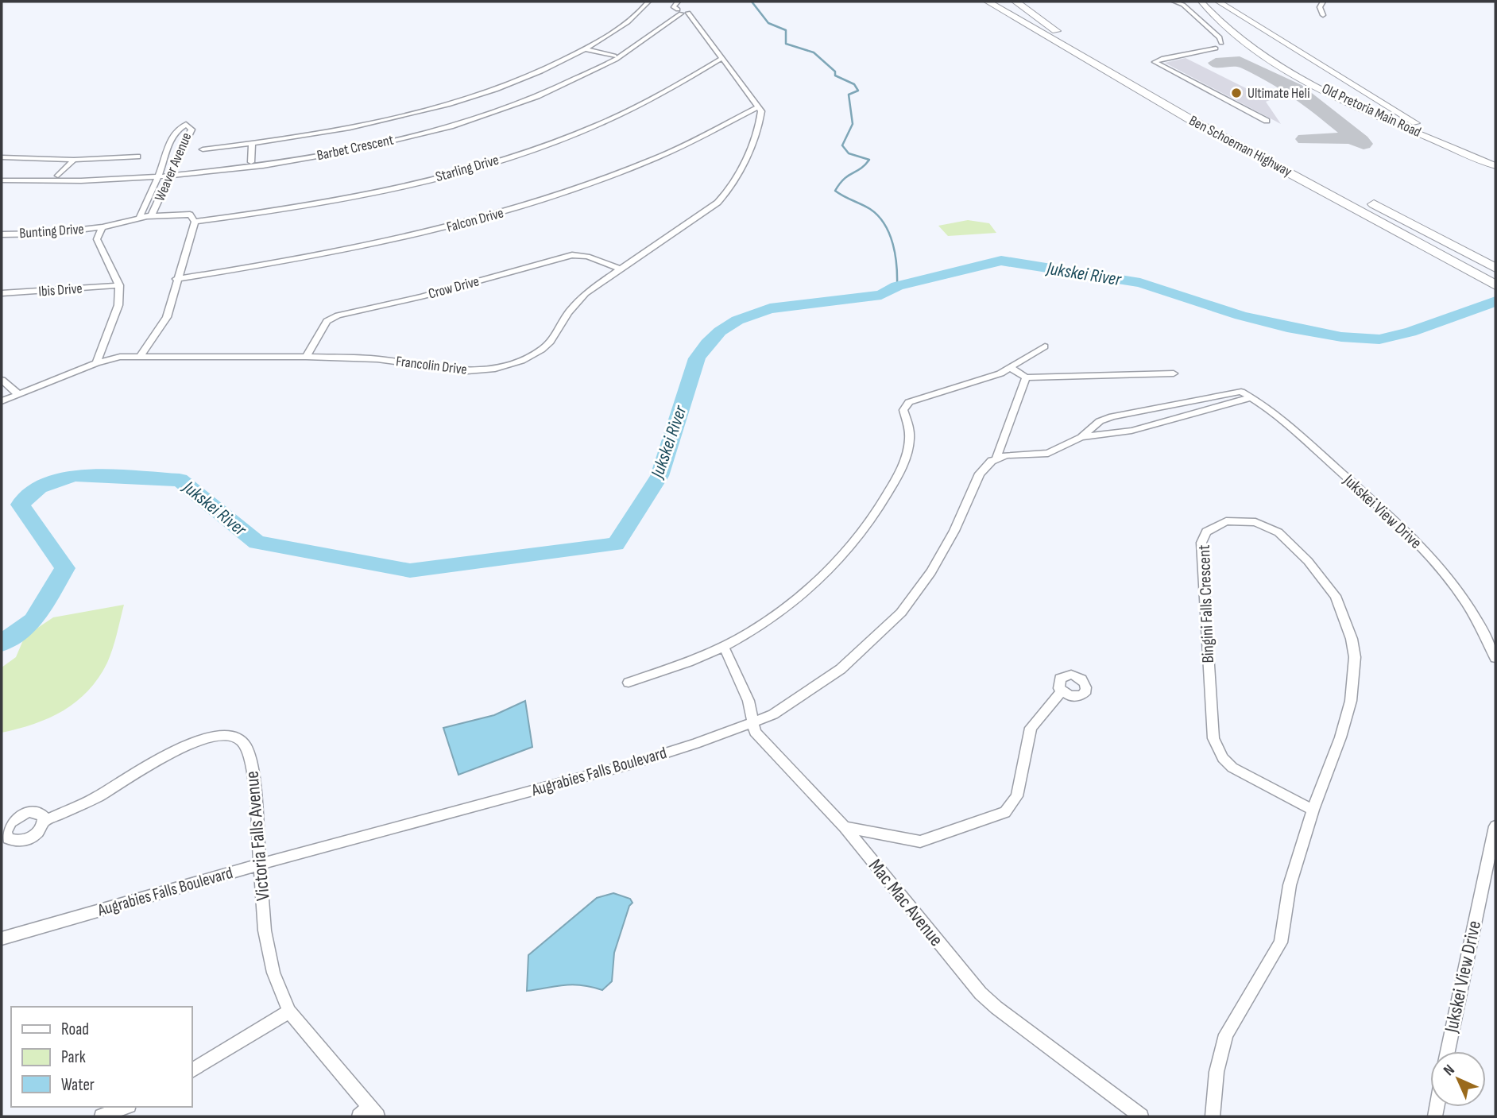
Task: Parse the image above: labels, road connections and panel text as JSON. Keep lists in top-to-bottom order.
{
  "streets": {
    "highway": ["Ben Schoeman Highway"],
    "main road": ["Old Pretoria Main Road"],
    "street": [
      "Barbet Crescent",
      "Weaver Avenue",
      "Starling Drive",
      "Falcon Drive",
      "Bunting Drive",
      "Crow Drive",
      "Ibis Drive",
      "Francolin Drive",
      "Jukskei View Drive",
      "Bingini Falls Crescent",
      "Augrabies Falls Boulevard",
      "Victoria Falls Avenue",
      "Mac Mac Avenue"
    ]
  },
  "crossings": [
    ["Barbet Crescent", "Weaver Avenue"],
    ["Weaver Avenue", "Starling Drive"],
    ["Weaver Avenue", "Bunting Drive"],
    ["Falcon Drive", "Francolin Drive"],
    ["Crow Drive", "Francolin Drive"],
    ["Augrabies Falls Boulevard", "Victoria Falls Avenue"],
    ["Augrabies Falls Boulevard", "Mac Mac Avenue"]
  ],
  "water": ["Jukskei River"],
  "places": ["Ultimate Heli"],
  "legend": ["Road", "Park", "Water"],
  "north": "top left"
}
